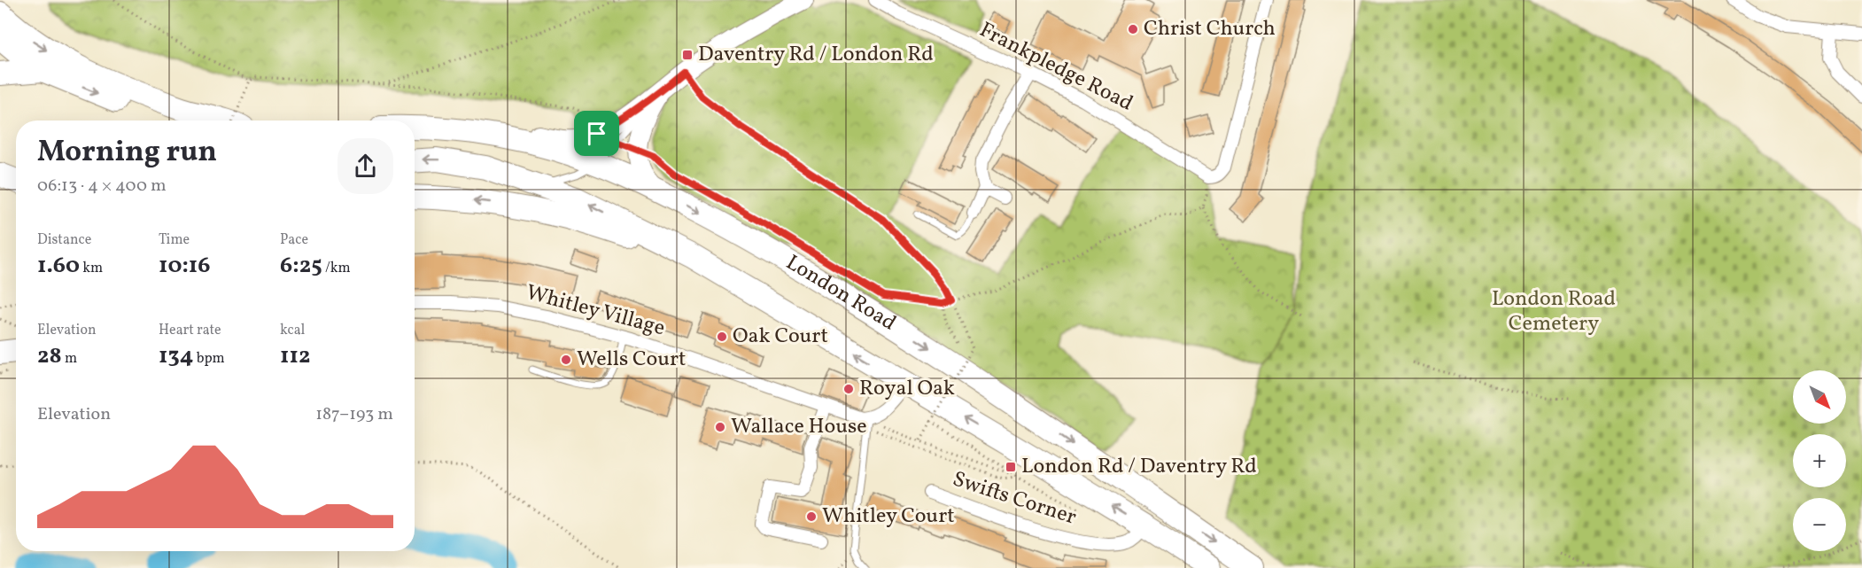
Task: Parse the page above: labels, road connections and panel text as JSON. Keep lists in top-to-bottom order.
{
  "streets": {
    "highway": ["London Road"],
    "street": ["Frankpledge Road", "Whitley Village", "Swifts Corner"]
  },
  "parks": ["London Road Cemetery"],
  "places": {
    "other": [
      "Christ Church",
      "Oak Court",
      "Wells Court",
      "Royal Oak",
      "Wallace House",
      "Whitley Court"
    ],
    "transit": ["Daventry Rd / London Rd", "London Rd / Daventry Rd"]
  },
  "north": "bottom right",
  "page": {
    "heading": ["Morning run", "06:13 · 4 × 400 m"],
    "stats": [
      ["Distance", "1.60 km"],
      ["Time", "10:16"],
      ["Pace", "6:25 /km"],
      ["Elevation", "28 m"],
      ["Heart rate", "134 bpm"],
      ["kcal", "112"]
    ],
    "map_buttons": ["+", "−"],
    "chart": ["Elevation", "187–193 m"]
  }
}
